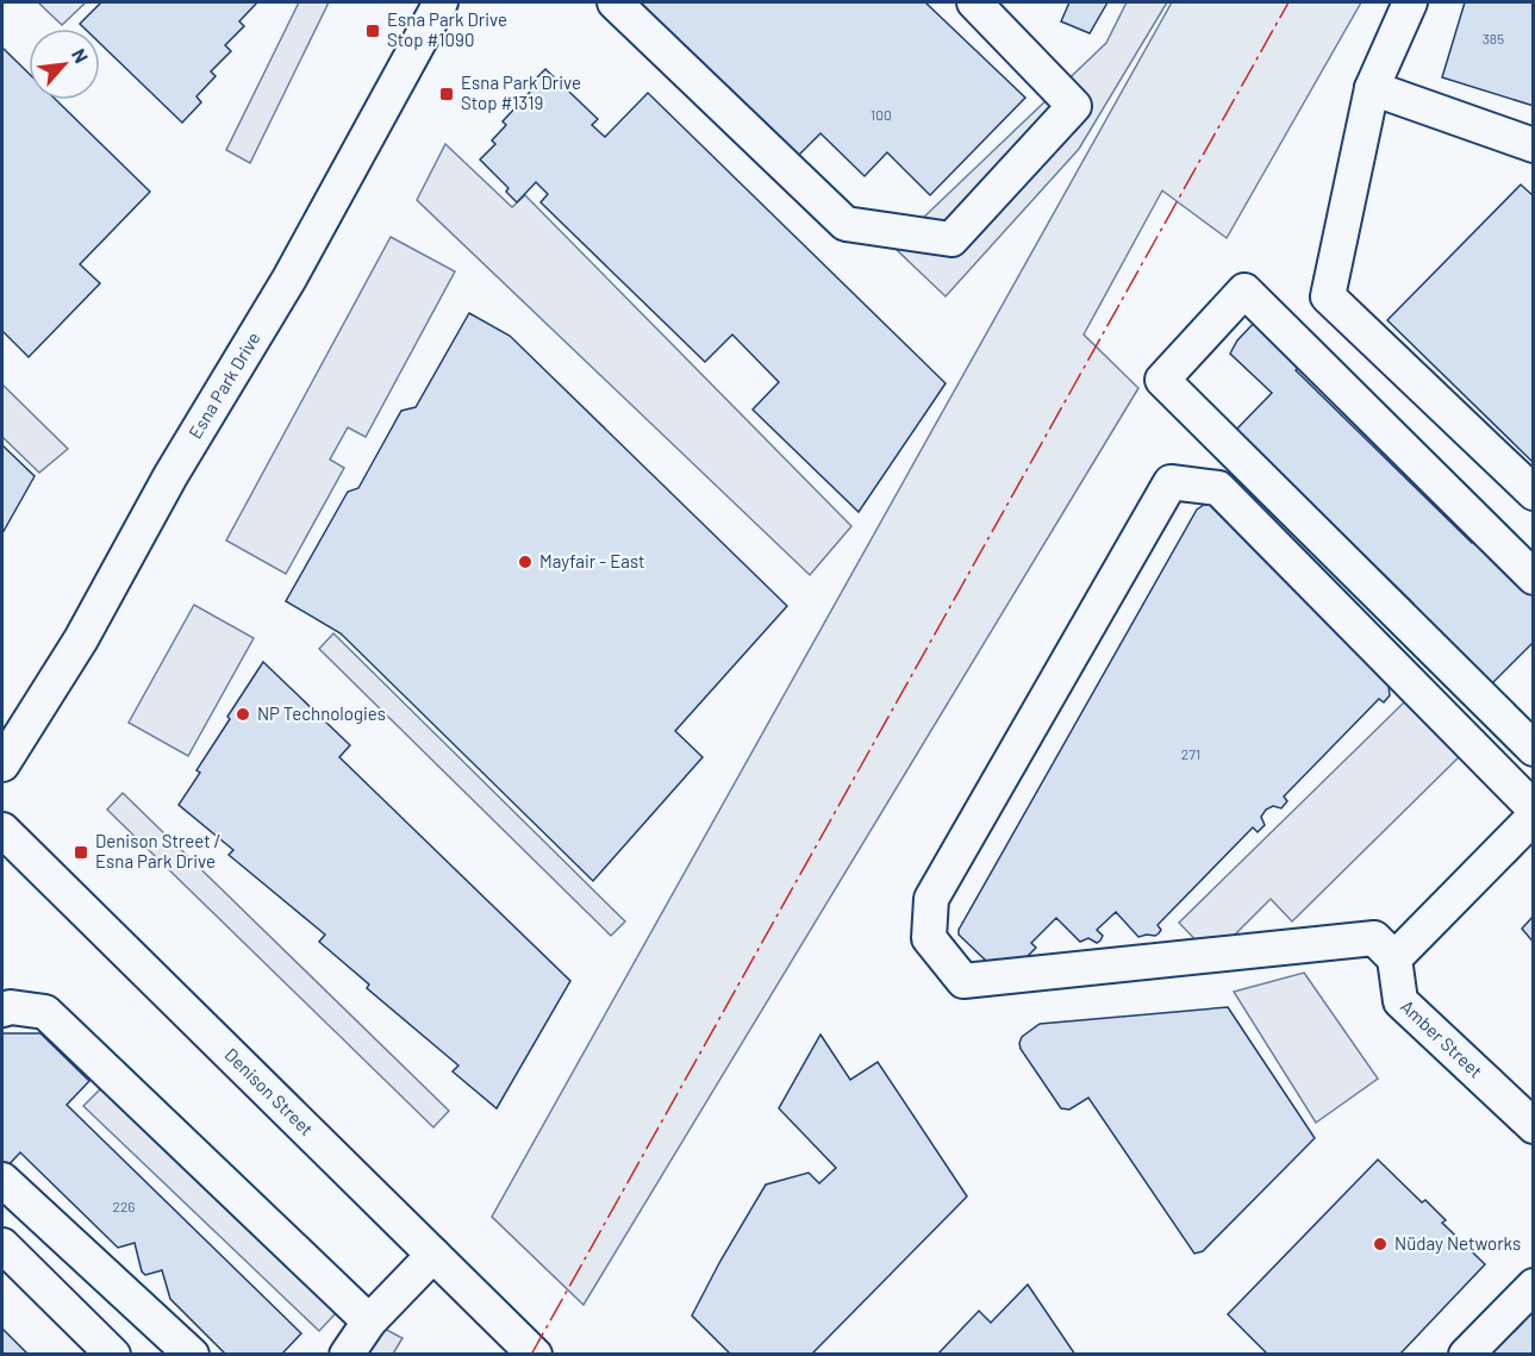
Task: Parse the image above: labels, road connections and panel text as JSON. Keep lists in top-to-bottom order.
{
  "streets": {
    "street": ["Esna Park Drive", "Amber Street", "Denison Street"]
  },
  "places": {
    "transit": ["Esna Park Drive Stop #1090", "Esna Park Drive Stop #1319", "Denison Street / Esna Park Drive"],
    "other": ["Mayfair - East", "NP Technologies", "Nüday Networks"]
  },
  "house_numbers": [
    "385",
    "100",
    "271",
    "226"
  ],
  "north": "top right"
}
